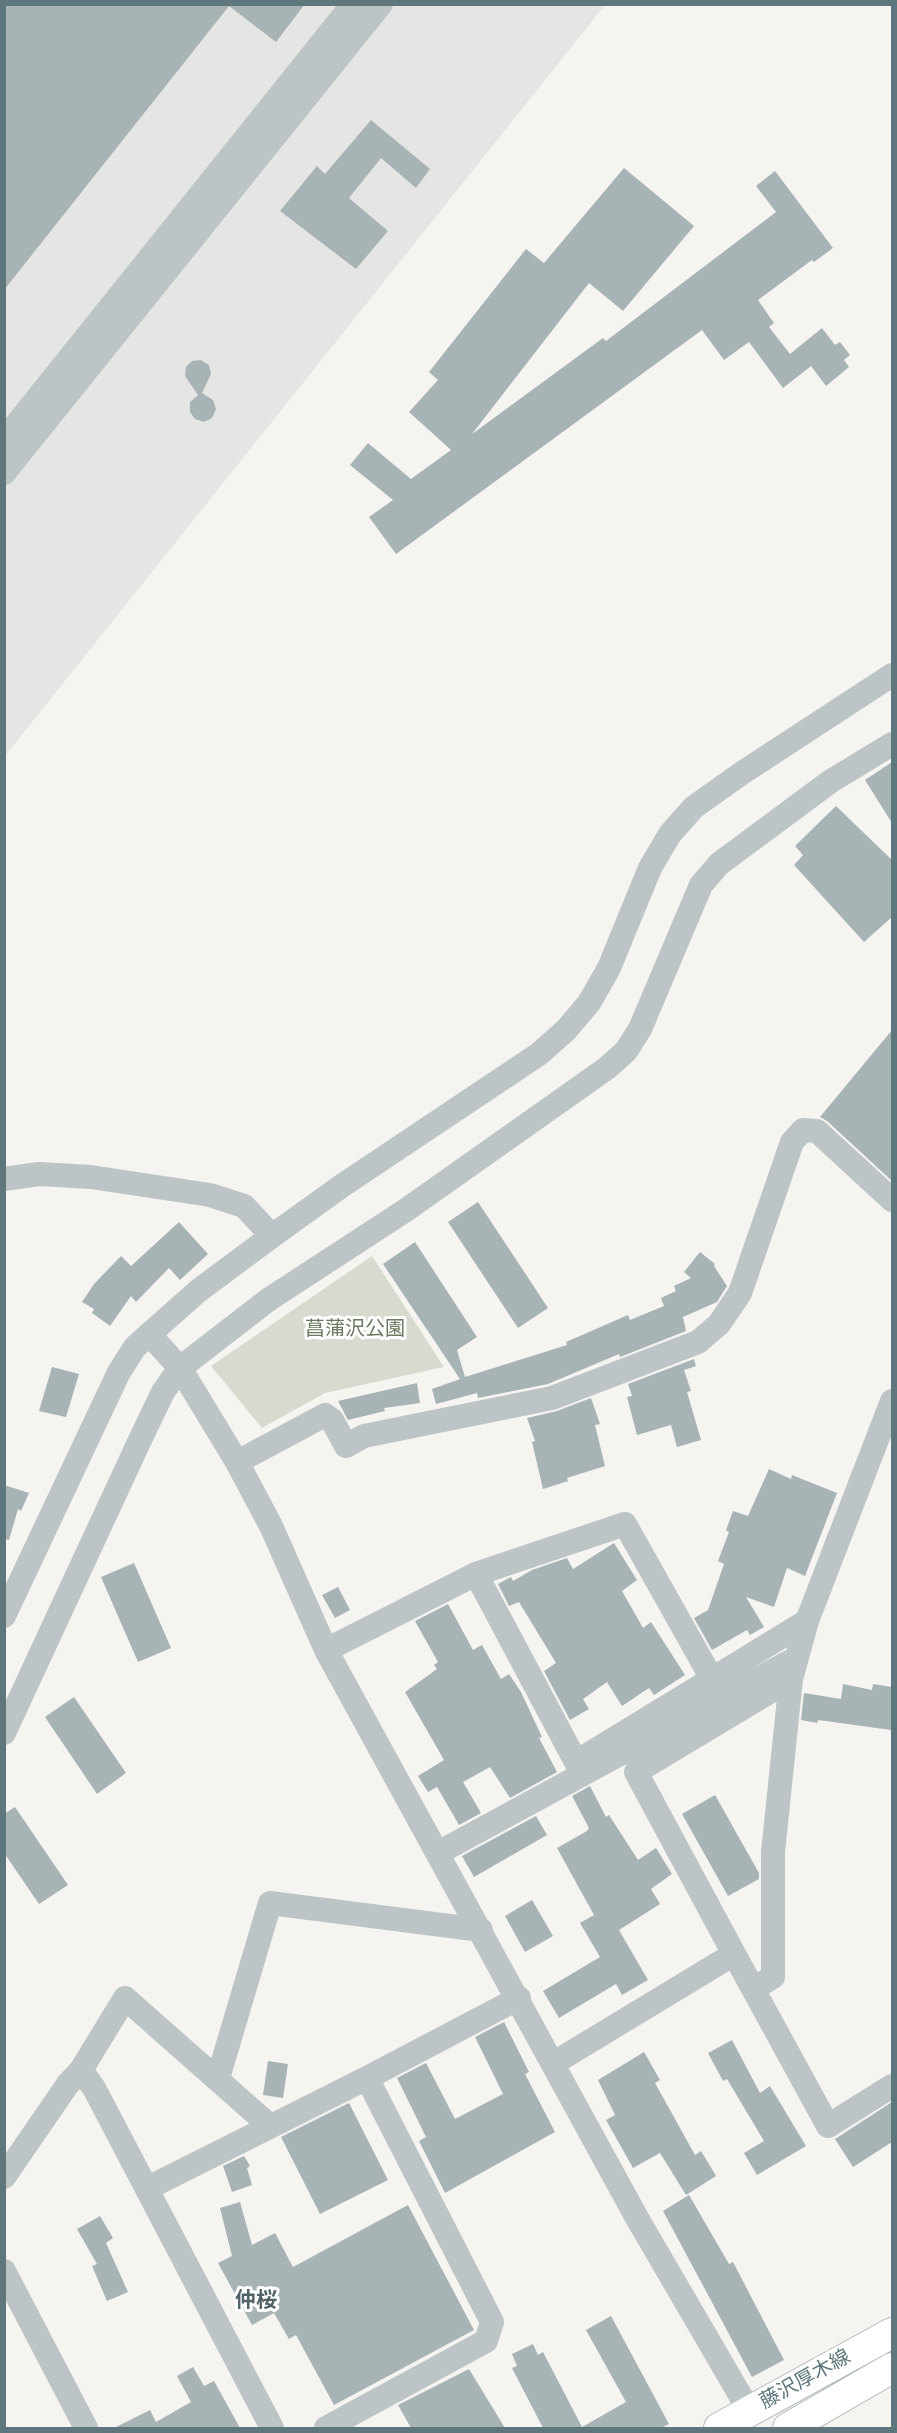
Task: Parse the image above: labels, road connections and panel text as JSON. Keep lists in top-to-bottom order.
{
  "streets": {
    "main road": ["藤沢厚木線"]
  },
  "districts": ["仲桜"],
  "parks": ["菖蒲沢公園"]
}
